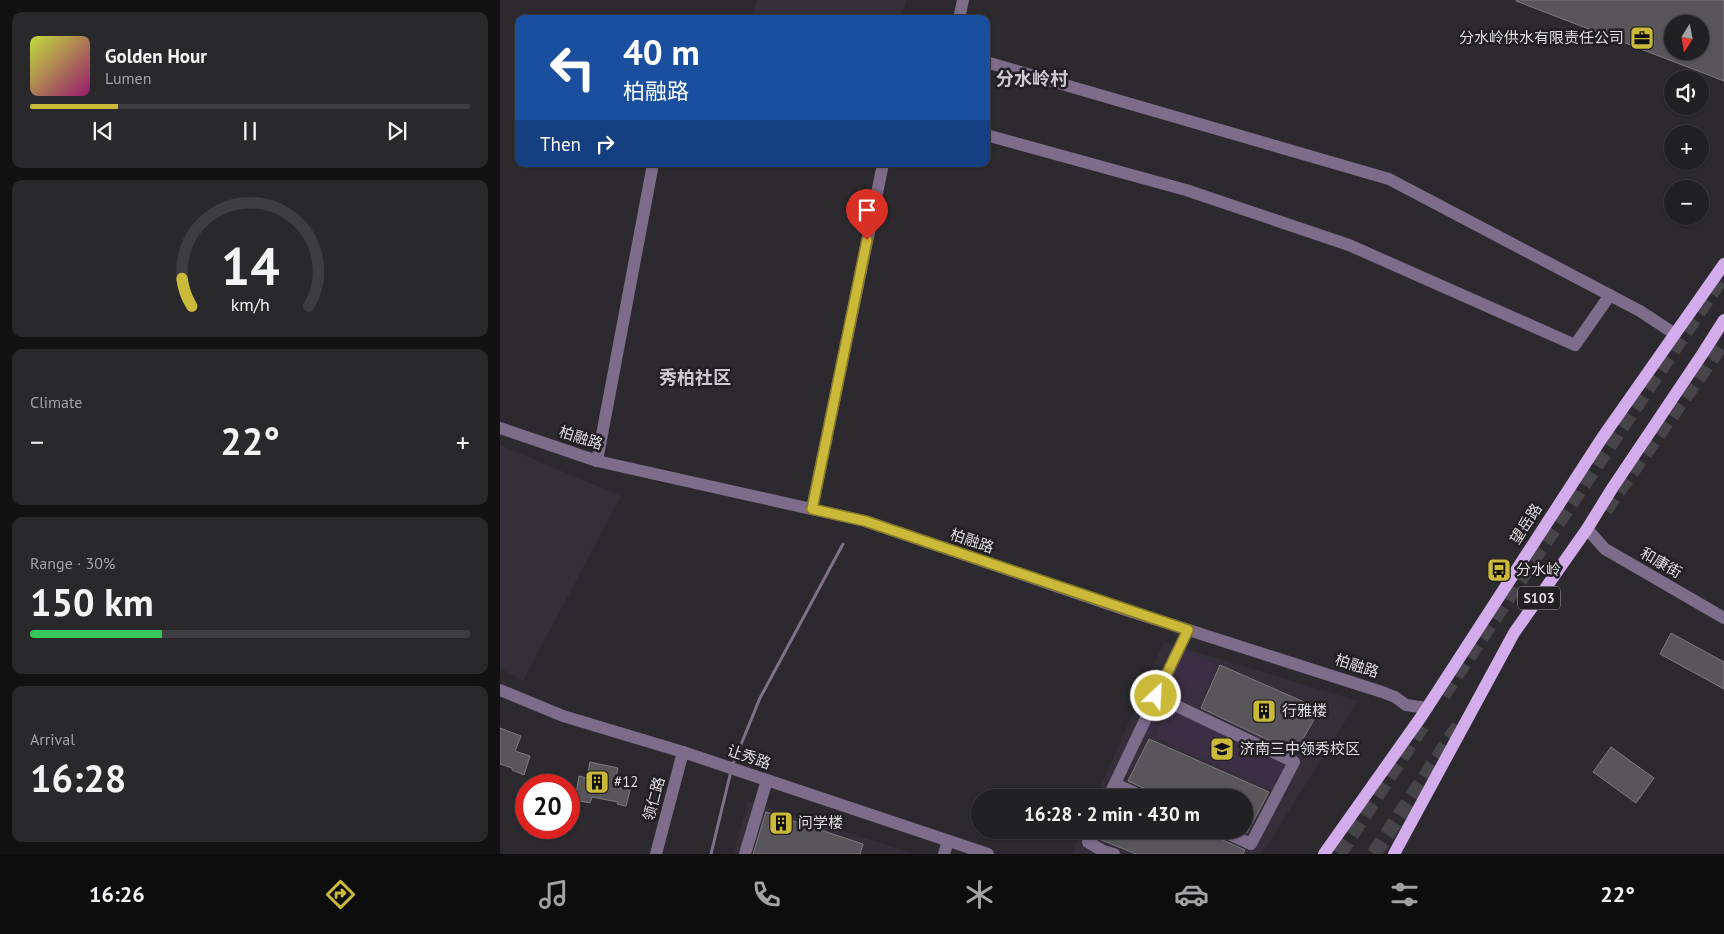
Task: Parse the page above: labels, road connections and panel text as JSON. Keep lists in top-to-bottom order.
{
  "streets": {
    "main road": ["望岳路", "S103"],
    "street": [
      "柏融路",
      "和康街",
      "让秀路",
      "领仁路"
    ]
  },
  "crossings": [
    ["柏融路", "望岳路"],
    ["和康街", "S103"],
    ["让秀路", "领仁路"]
  ],
  "districts": ["分水岭村", "秀柏社区"],
  "places": {
    "office": ["分水岭供水有限责任公司"],
    "bus stop": ["分水岭"],
    "building": ["行雅楼", "#12", "问学楼"],
    "school or university": ["济南三中领秀校区"]
  },
  "north": "bottom",
  "page": {
    "map_buttons": ["+", "−"],
    "turn": ["40 m", "柏融路"],
    "song": ["Golden Hour", "Lumen"],
    "then": "Then",
    "tile": [
      "Climate",
      ["Range · 30%", "150 km"],
      ["Arrival", "16:28"]
    ],
    "heat": ["−", "22°", "+"],
    "limit": "20",
    "trip": "16:28 · 2 min · 430 m",
    "tabs": ["16:26", "22°"],
    "gauge": ["14", "km/h"]
  }
}
